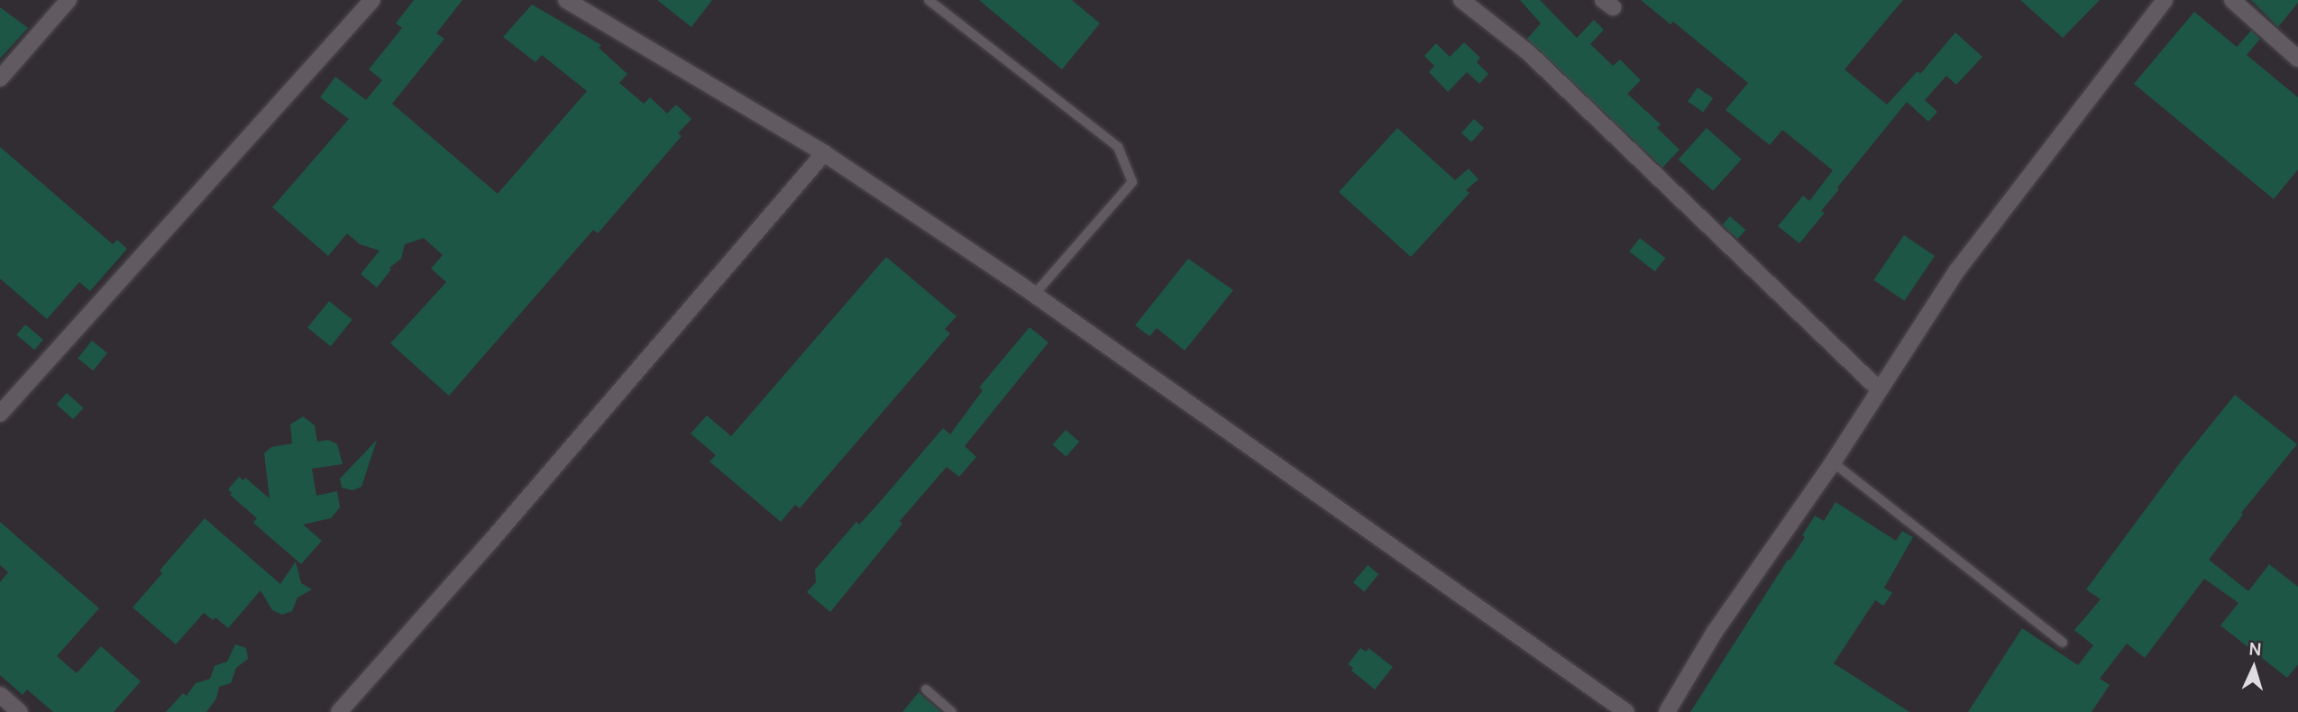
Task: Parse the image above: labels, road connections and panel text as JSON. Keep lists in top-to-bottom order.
{
  "north": "top"
}
